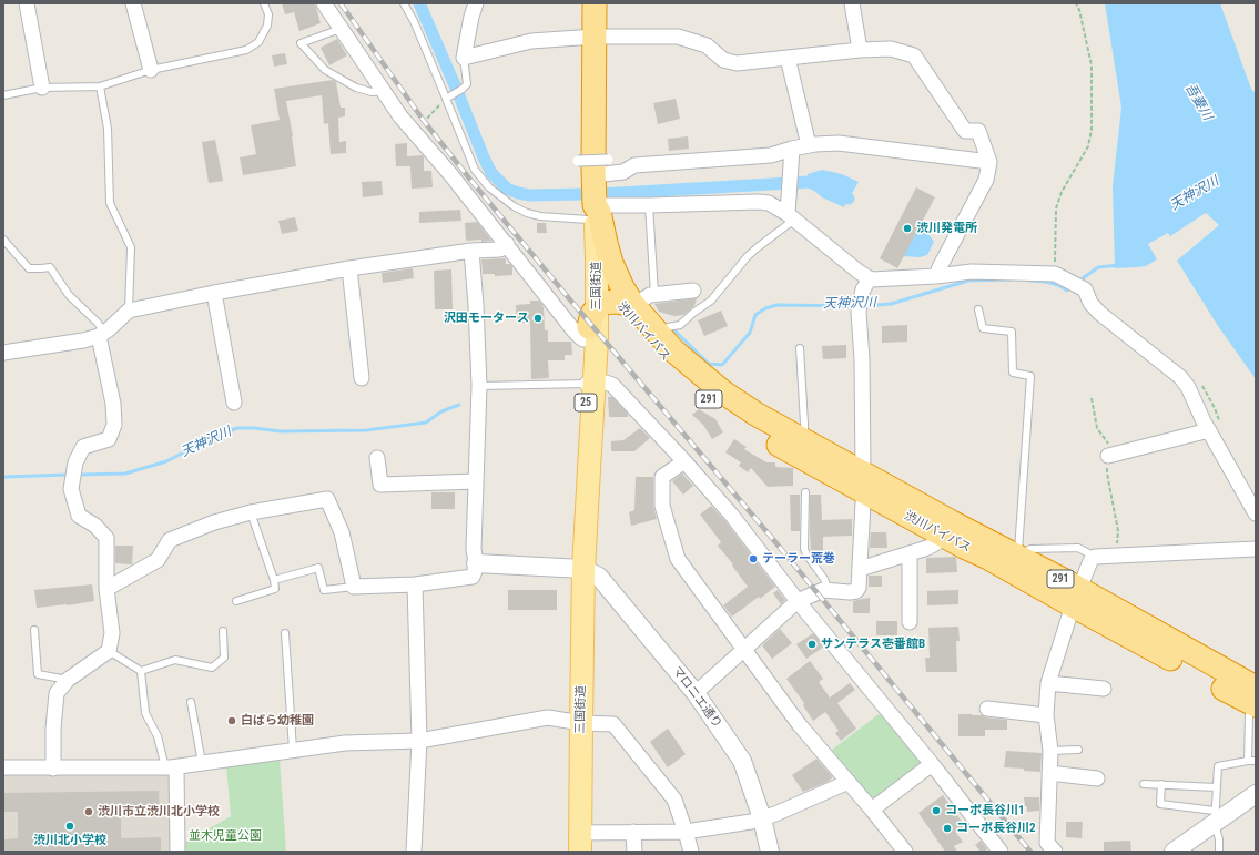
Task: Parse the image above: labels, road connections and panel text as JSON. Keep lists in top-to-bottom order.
{
  "streets": {
    "highway": ["三国街道", "渋川バイパス", "291"],
    "main road": ["25"],
    "street": ["マロニエ通り"]
  },
  "crossings": [
    ["三国街道", "渋川バイパス"],
    ["三国街道", "マロニエ通り"]
  ],
  "water": ["吾妻川", "天神沢川"],
  "parks": ["並木児童公園"],
  "places": [
    "渋川発電所",
    "沢田モータース",
    "テーラー荒巻",
    "サンテラス壱番館B",
    "白ばら幼稚園",
    "コーポ長谷川1",
    "渋川市立渋川北小学校",
    "渋川北小学校",
    "コーポ長谷川2"
  ]
}
